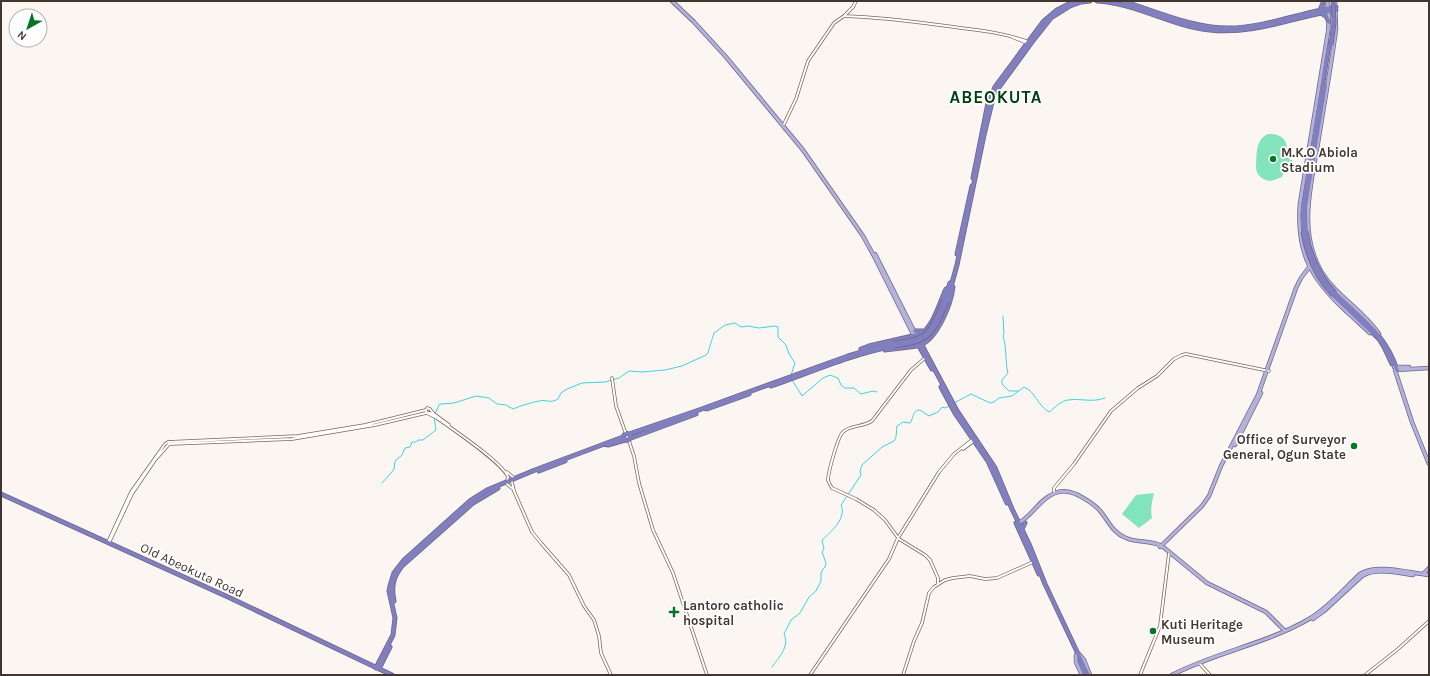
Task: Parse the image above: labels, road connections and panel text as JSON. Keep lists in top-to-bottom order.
{
  "streets": {
    "highway": ["Old Abeokuta Road"]
  },
  "districts": ["ABEOKUTA"],
  "places": {
    "other": ["M.K.O Abiola Stadium", "Office of Surveyor General, Ogun State", "Kuti Heritage Museum"],
    "health": ["Lantoro catholic hospital"]
  },
  "north": "bottom left"
}
